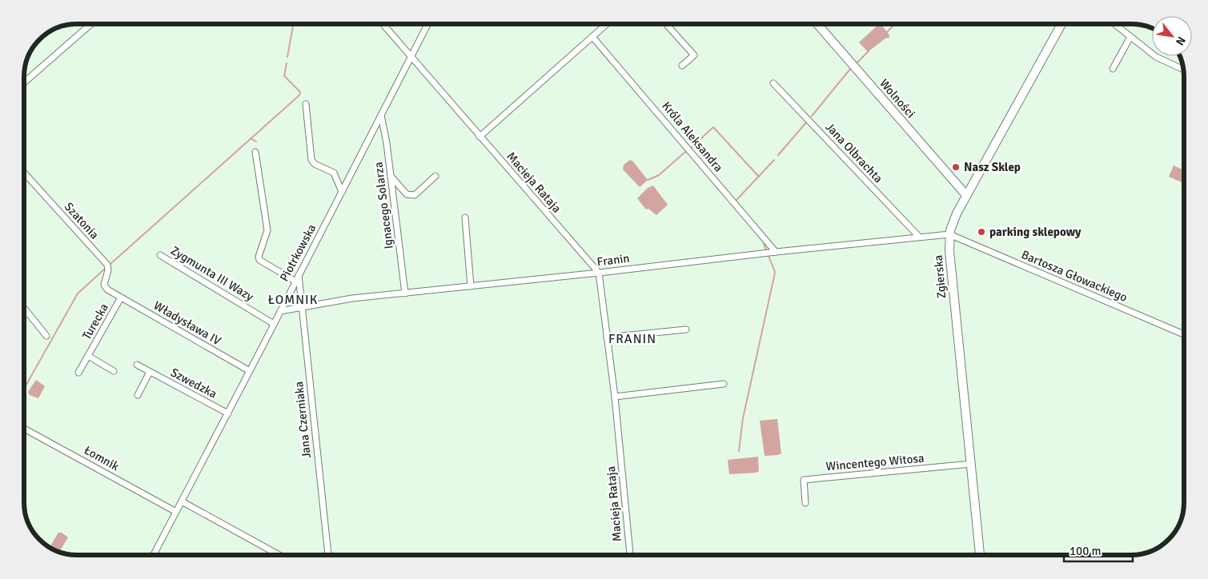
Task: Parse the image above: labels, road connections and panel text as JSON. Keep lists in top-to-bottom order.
{
  "streets": {
    "main road": ["Wolności", "Zgierska"],
    "street": [
      "Króla Aleksandra",
      "Jana Olbrachta",
      "Macieja Rataja",
      "Ignacego Solarza",
      "Szatonia",
      "Piotrkowska",
      "Franin",
      "Zygmunta III Wazy",
      "Bartosza Głowackiego",
      "Turecka",
      "Władysława IV",
      "Szwedzka",
      "Jana Czerniaka",
      "Łomnik",
      "Wincentego Witosa"
    ]
  },
  "crossings": [
    ["Wolności", "Zgierska"],
    ["Króla Aleksandra", "Franin"],
    ["Jana Olbrachta", "Franin"],
    ["Macieja Rataja", "Piotrkowska"],
    ["Macieja Rataja", "Franin"],
    ["Ignacego Solarza", "Piotrkowska"],
    ["Ignacego Solarza", "Franin"],
    ["Szatonia", "Władysława IV"],
    ["Piotrkowska", "Franin"],
    ["Piotrkowska", "Zygmunta III Wazy"],
    ["Piotrkowska", "Władysława IV"],
    ["Piotrkowska", "Szwedzka"],
    ["Piotrkowska", "Jana Czerniaka"],
    ["Piotrkowska", "Łomnik"],
    ["Franin", "Bartosza Głowackiego"],
    ["Franin", "Zgierska"],
    ["Franin", "Jana Czerniaka"],
    ["Bartosza Głowackiego", "Zgierska"],
    ["Zgierska", "Wincentego Witosa"],
    ["Turecka", "Władysława IV"]
  ],
  "districts": ["ŁOMNIK", "FRANIN"],
  "places": ["Nasz Sklep", "parking sklepowy"],
  "scale_bar": "100 m",
  "north": "bottom right"
}
